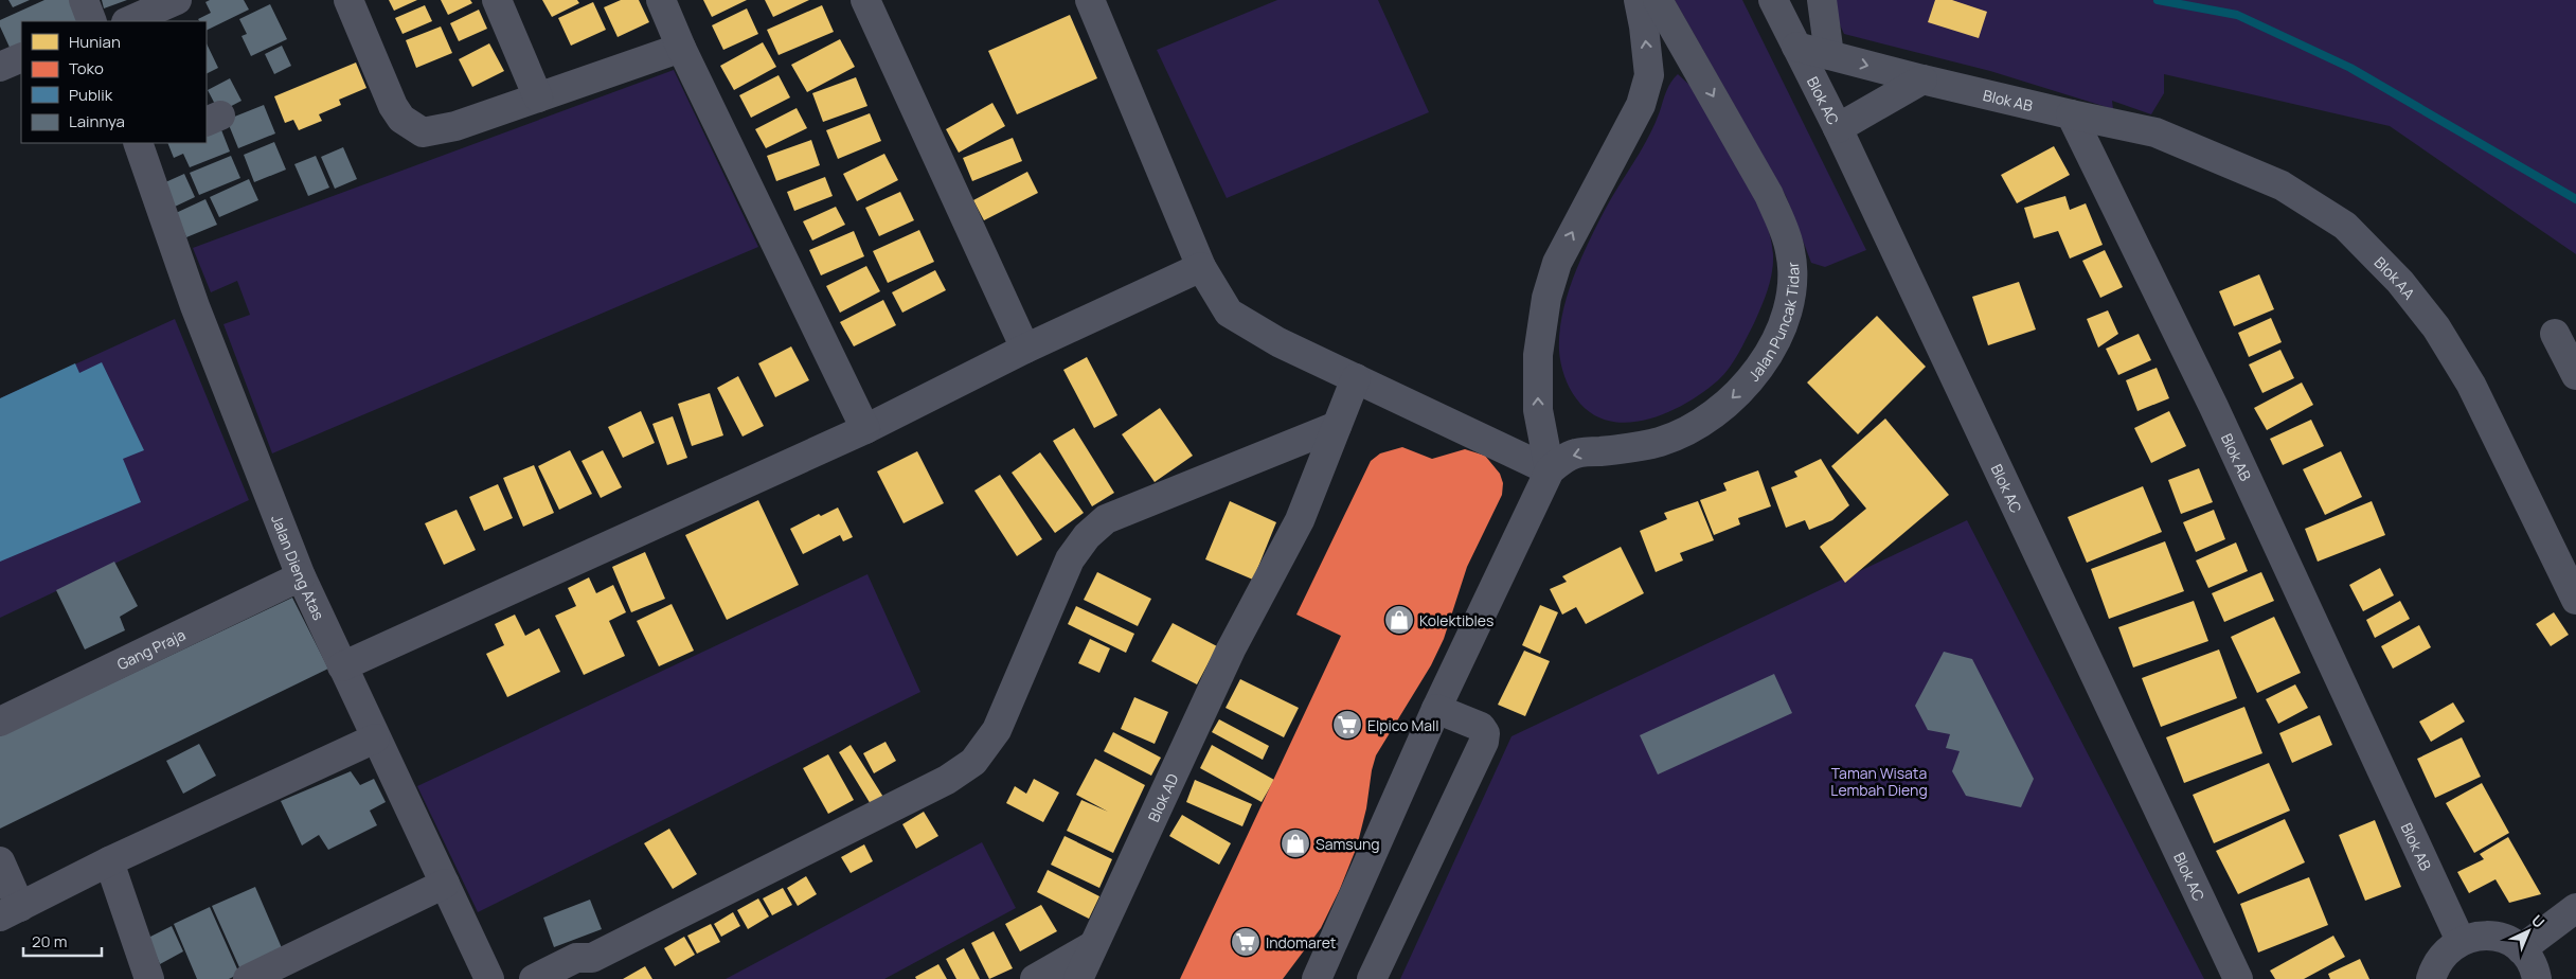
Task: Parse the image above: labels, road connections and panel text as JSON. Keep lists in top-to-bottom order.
{
  "streets": {
    "street": [
      "Blok AB",
      "Blok AC",
      "Blok AA",
      "Jalan Puncak Tidar",
      "Jalan Dieng Atas",
      "Gang Praja",
      "Blok AD"
    ]
  },
  "crossings": [
    ["Blok AB", "Blok AC"],
    ["Blok AB", "Blok AA"],
    ["Jalan Dieng Atas", "Gang Praja"]
  ],
  "parks": ["Taman Wisata Lembah Dieng"],
  "places": {
    "shop": ["Kolektibles", "Samsung"],
    "supermarket": ["Elpico Mall", "Indomaret"]
  },
  "legend": [
    "Hunian",
    "Toko",
    "Publik",
    "Lainnya"
  ],
  "scale_bar": "20 m",
  "north": "top right"
}
